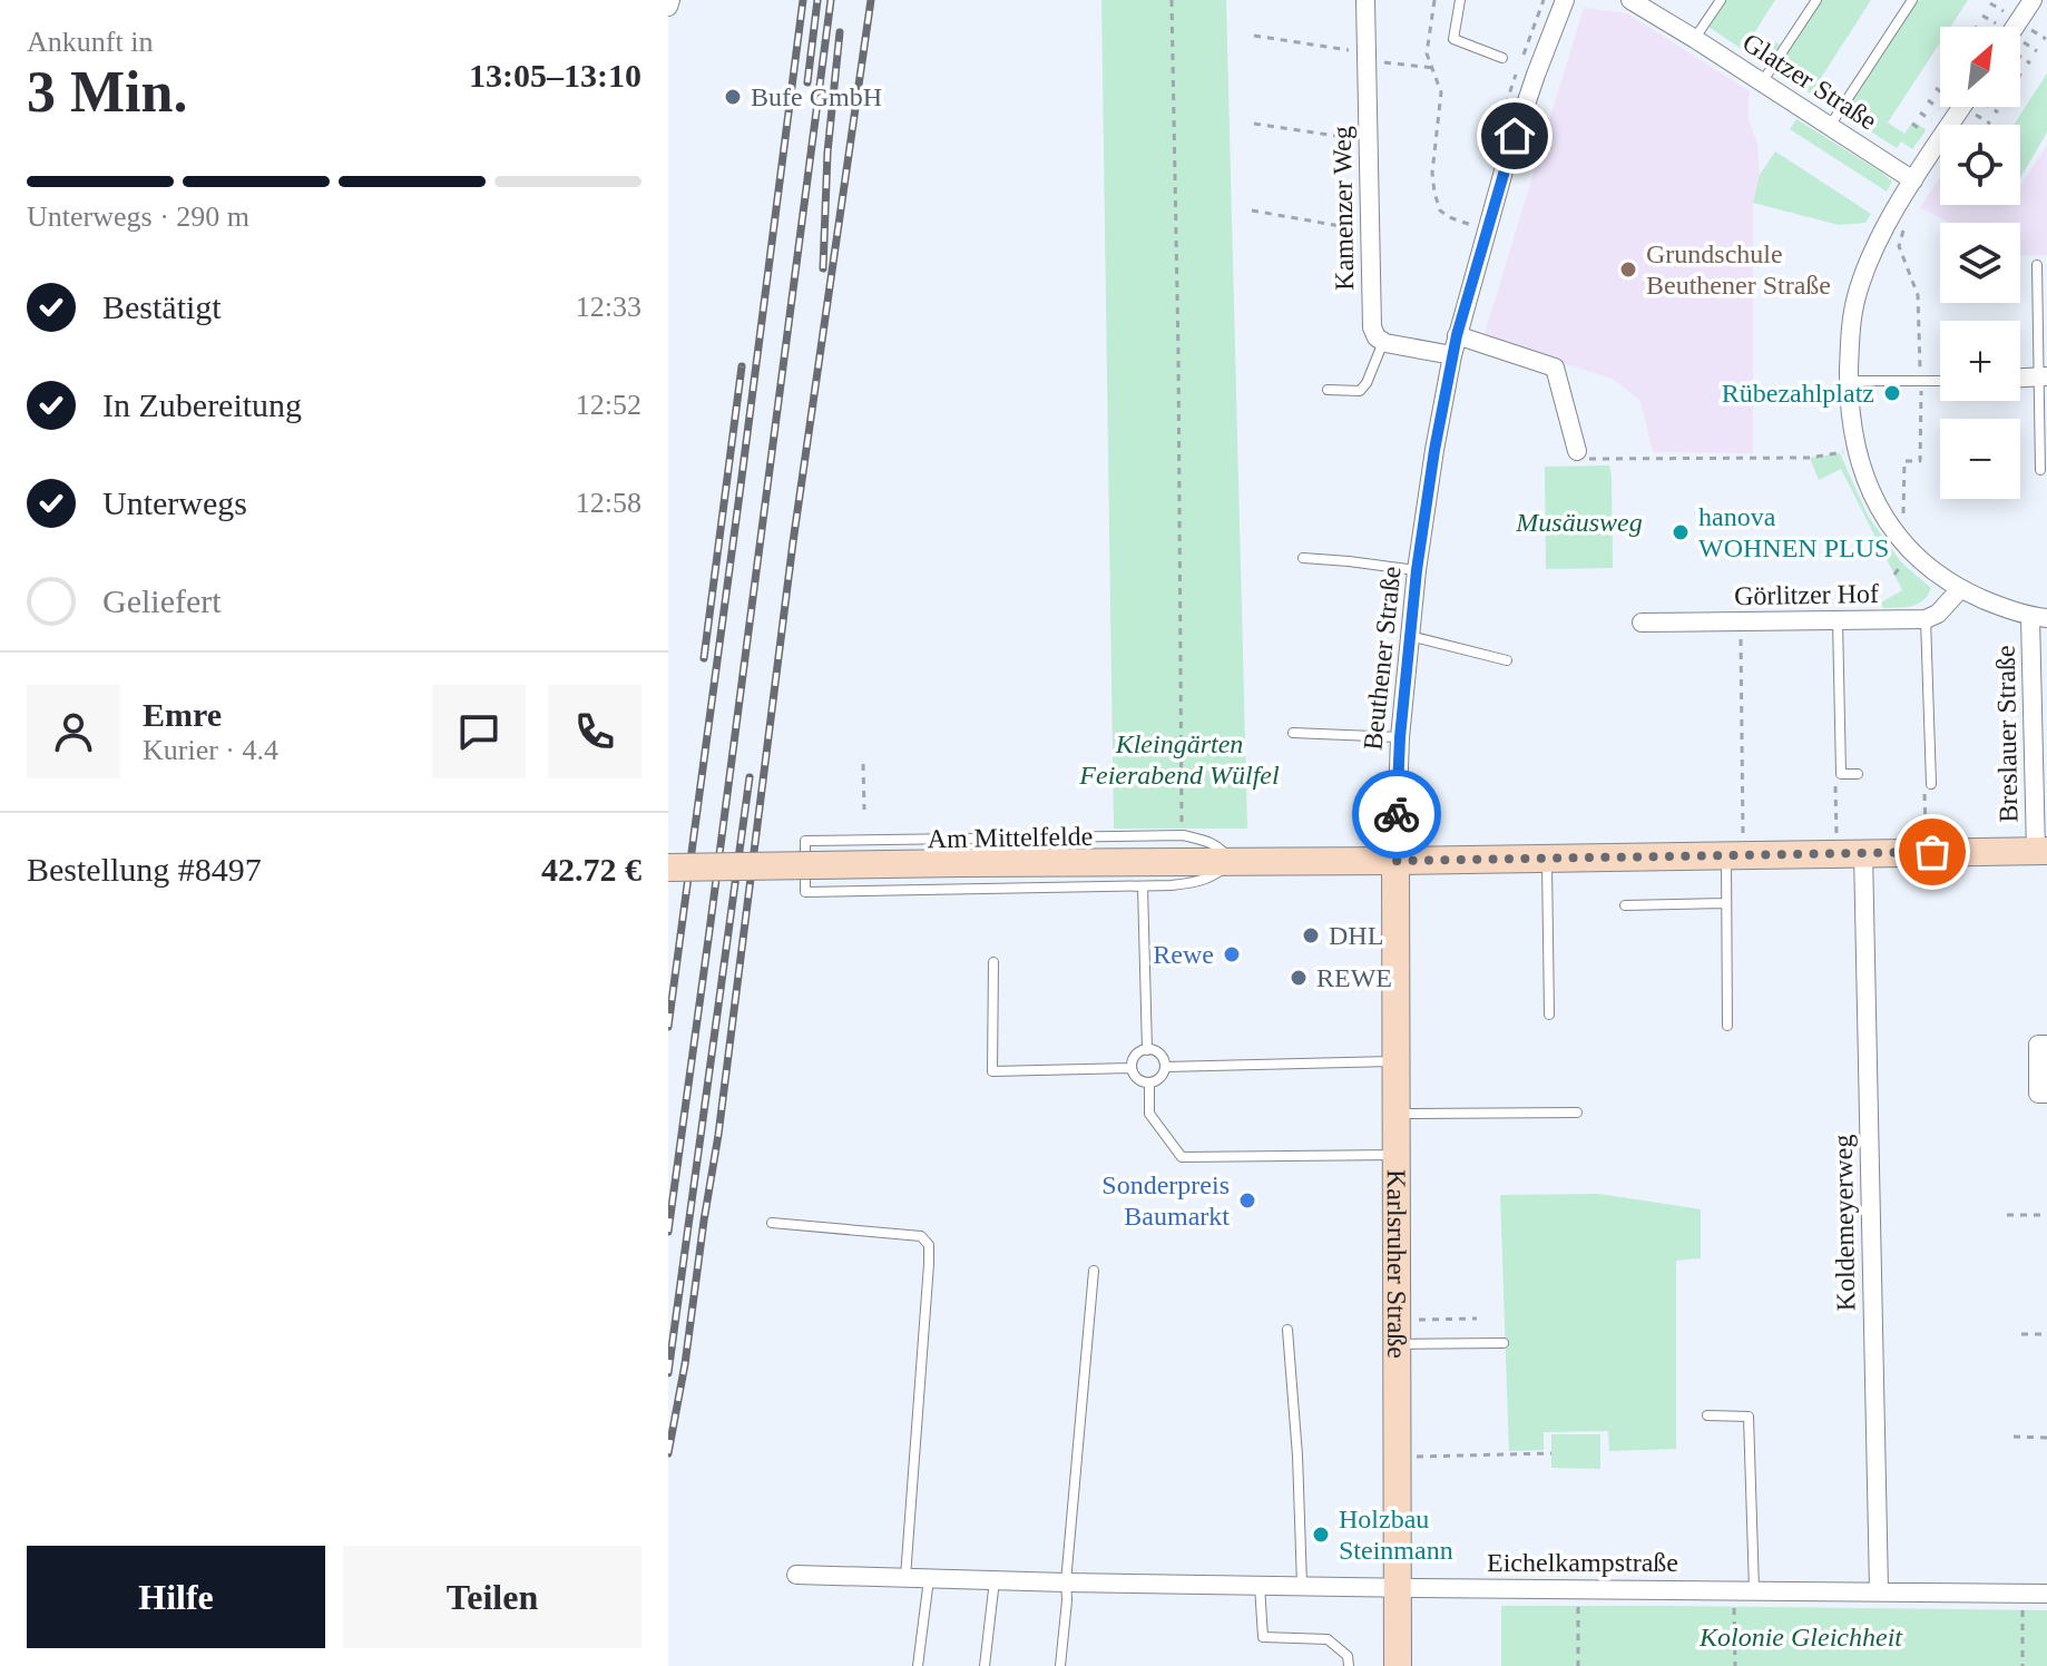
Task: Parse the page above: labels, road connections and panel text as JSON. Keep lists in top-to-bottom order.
{
  "streets": {
    "street": [
      "Glatzer Straße",
      "Kamenzer Weg",
      "Görlitzer Hof",
      "Beuthener Straße",
      "Breslauer Straße",
      "Am Mittelfelde",
      "Koldemeyerweg",
      "Karlsruher Straße",
      "Eichelkampstraße"
    ]
  },
  "crossings": [
    ["Beuthener Straße", "Am Mittelfelde"],
    ["Beuthener Straße", "Karlsruher Straße"],
    ["Breslauer Straße", "Am Mittelfelde"],
    ["Am Mittelfelde", "Koldemeyerweg"],
    ["Am Mittelfelde", "Karlsruher Straße"],
    ["Koldemeyerweg", "Eichelkampstraße"],
    ["Karlsruher Straße", "Eichelkampstraße"]
  ],
  "parks": ["Musäusweg", "Kleingärten Feierabend Wülfel", "Kolonie Gleichheit"],
  "places": [
    "Bufe GmbH",
    "Grundschule Beuthener Straße",
    "Rübezahlplatz",
    "hanova WOHNEN PLUS",
    "DHL",
    "Rewe",
    "REWE",
    "Sonderpreis Baumarkt",
    "Holzbau Steinmann"
  ],
  "north": "top right",
  "page": {
    "heading": ["3 Min.", "Ankunft in", "13:05–13:10"],
    "panel": [
      "Emre",
      "Kurier · 4.4",
      "Bestellung #8497",
      "42.72 €"
    ],
    "map_buttons": ["+", "−"],
    "bar": "Unterwegs · 290 m",
    "list": [
      ["Bestätigt", "12:33"],
      ["In Zubereitung", "12:52"],
      ["Unterwegs", "12:58"],
      "Geliefert"
    ],
    "buttons": ["Hilfe", "Teilen"]
  }
}
